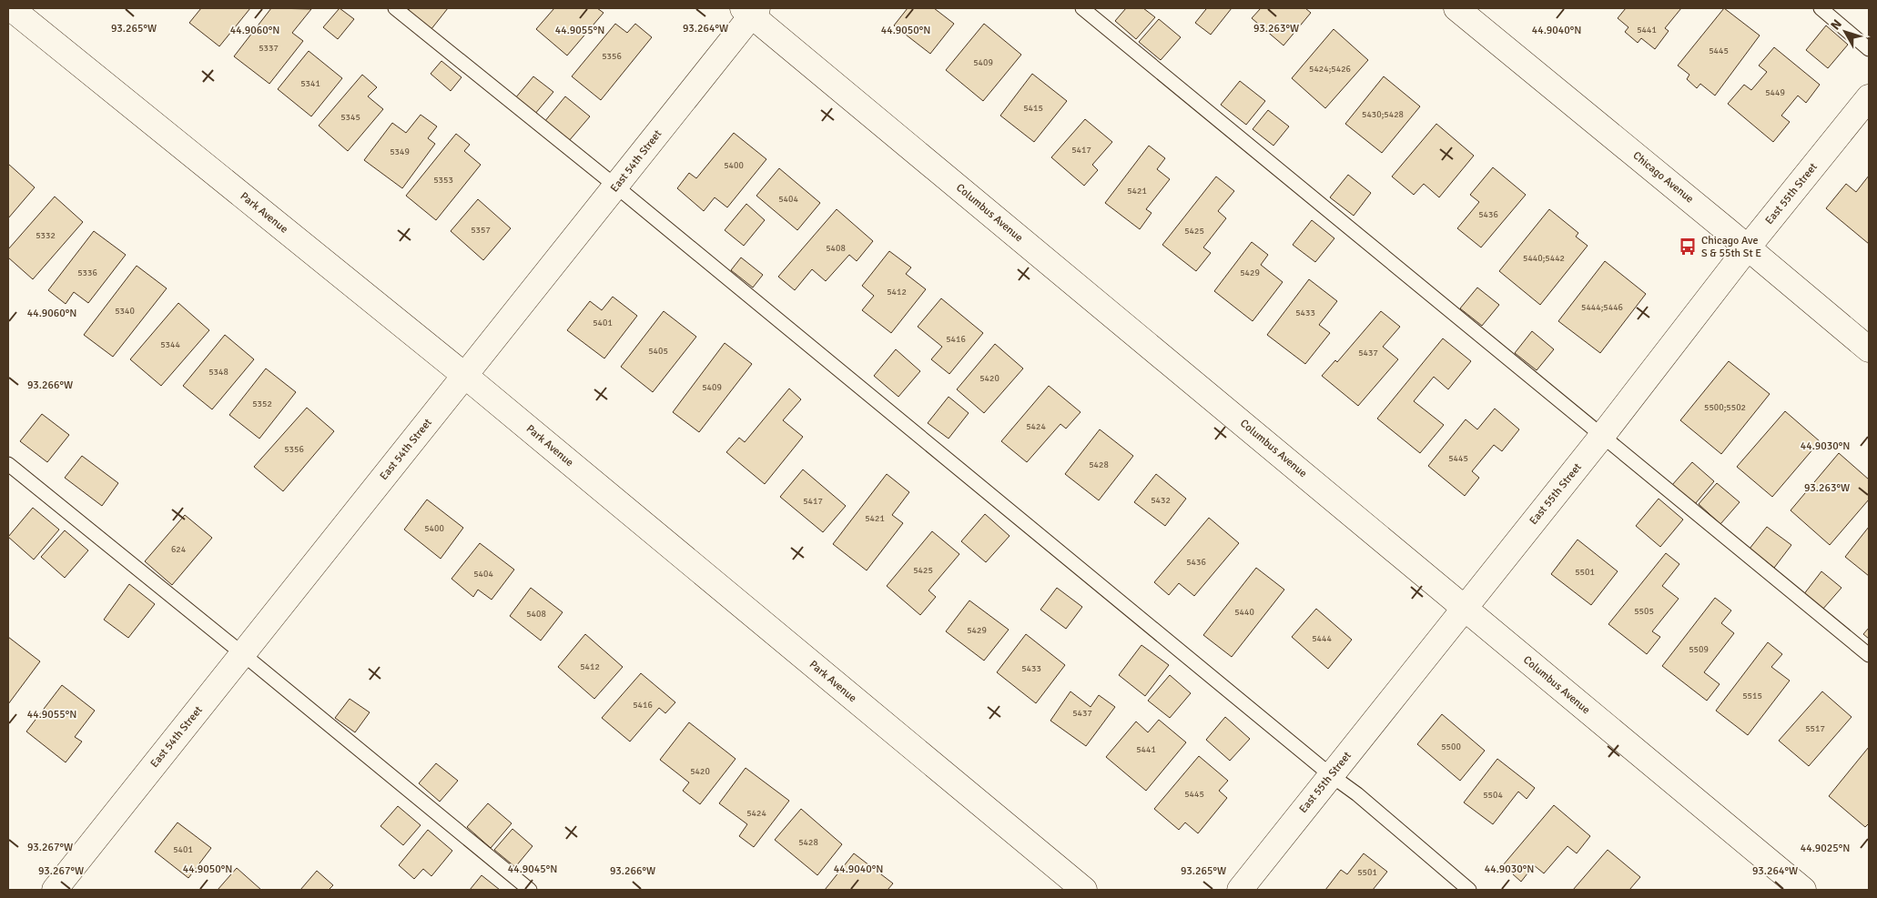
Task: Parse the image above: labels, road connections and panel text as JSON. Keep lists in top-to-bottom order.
{
  "streets": {
    "street": [
      "East 54th Street",
      "Chicago Avenue",
      "East 55th Street",
      "Park Avenue",
      "Columbus Avenue"
    ]
  },
  "crossings": [
    ["East 54th Street", "Park Avenue"],
    ["East 54th Street", "Columbus Avenue"],
    ["Chicago Avenue", "East 55th Street"],
    ["East 55th Street", "Columbus Avenue"]
  ],
  "places": {
    "bus stop": ["Chicago Ave S & 55th St E"]
  },
  "house_numbers": [
    "5441",
    "5337",
    "5445",
    "5356",
    "5409",
    "5424;5426",
    "5341",
    "5449",
    "5415",
    "5430;5428",
    "5345",
    "5417",
    "5349",
    "5400",
    "5353",
    "5421",
    "5404",
    "5436",
    "5357",
    "5425",
    "5332",
    "5408",
    "5440;5442",
    "5336",
    "5429",
    "5412",
    "5444;5446",
    "5340",
    "5433",
    "5401",
    "5416",
    "5344",
    "5405",
    "5437",
    "5348",
    "5420",
    "5409",
    "5352",
    "5500;5502",
    "5424",
    "5356",
    "5445",
    "5428",
    "5432",
    "5417",
    "5421",
    "5400",
    "624",
    "5436",
    "5425",
    "5501",
    "5404",
    "5505",
    "5440",
    "5408",
    "5429",
    "5444",
    "5509",
    "5412",
    "5433",
    "5515",
    "5416",
    "5437",
    "5517",
    "5500",
    "5441",
    "5420",
    "5445",
    "5504",
    "5424",
    "5428",
    "5401",
    "5501"
  ],
  "north": "top left",
  "coordinates": [
    "93.265°W",
    "93.264°W",
    "93.263°W",
    "44.9060°N",
    "44.9055°N",
    "44.9050°N",
    "44.9040°N",
    "93.266°W",
    "44.9030°N",
    "93.267°W",
    "44.9025°N",
    "44.9045°N"
  ]
}
